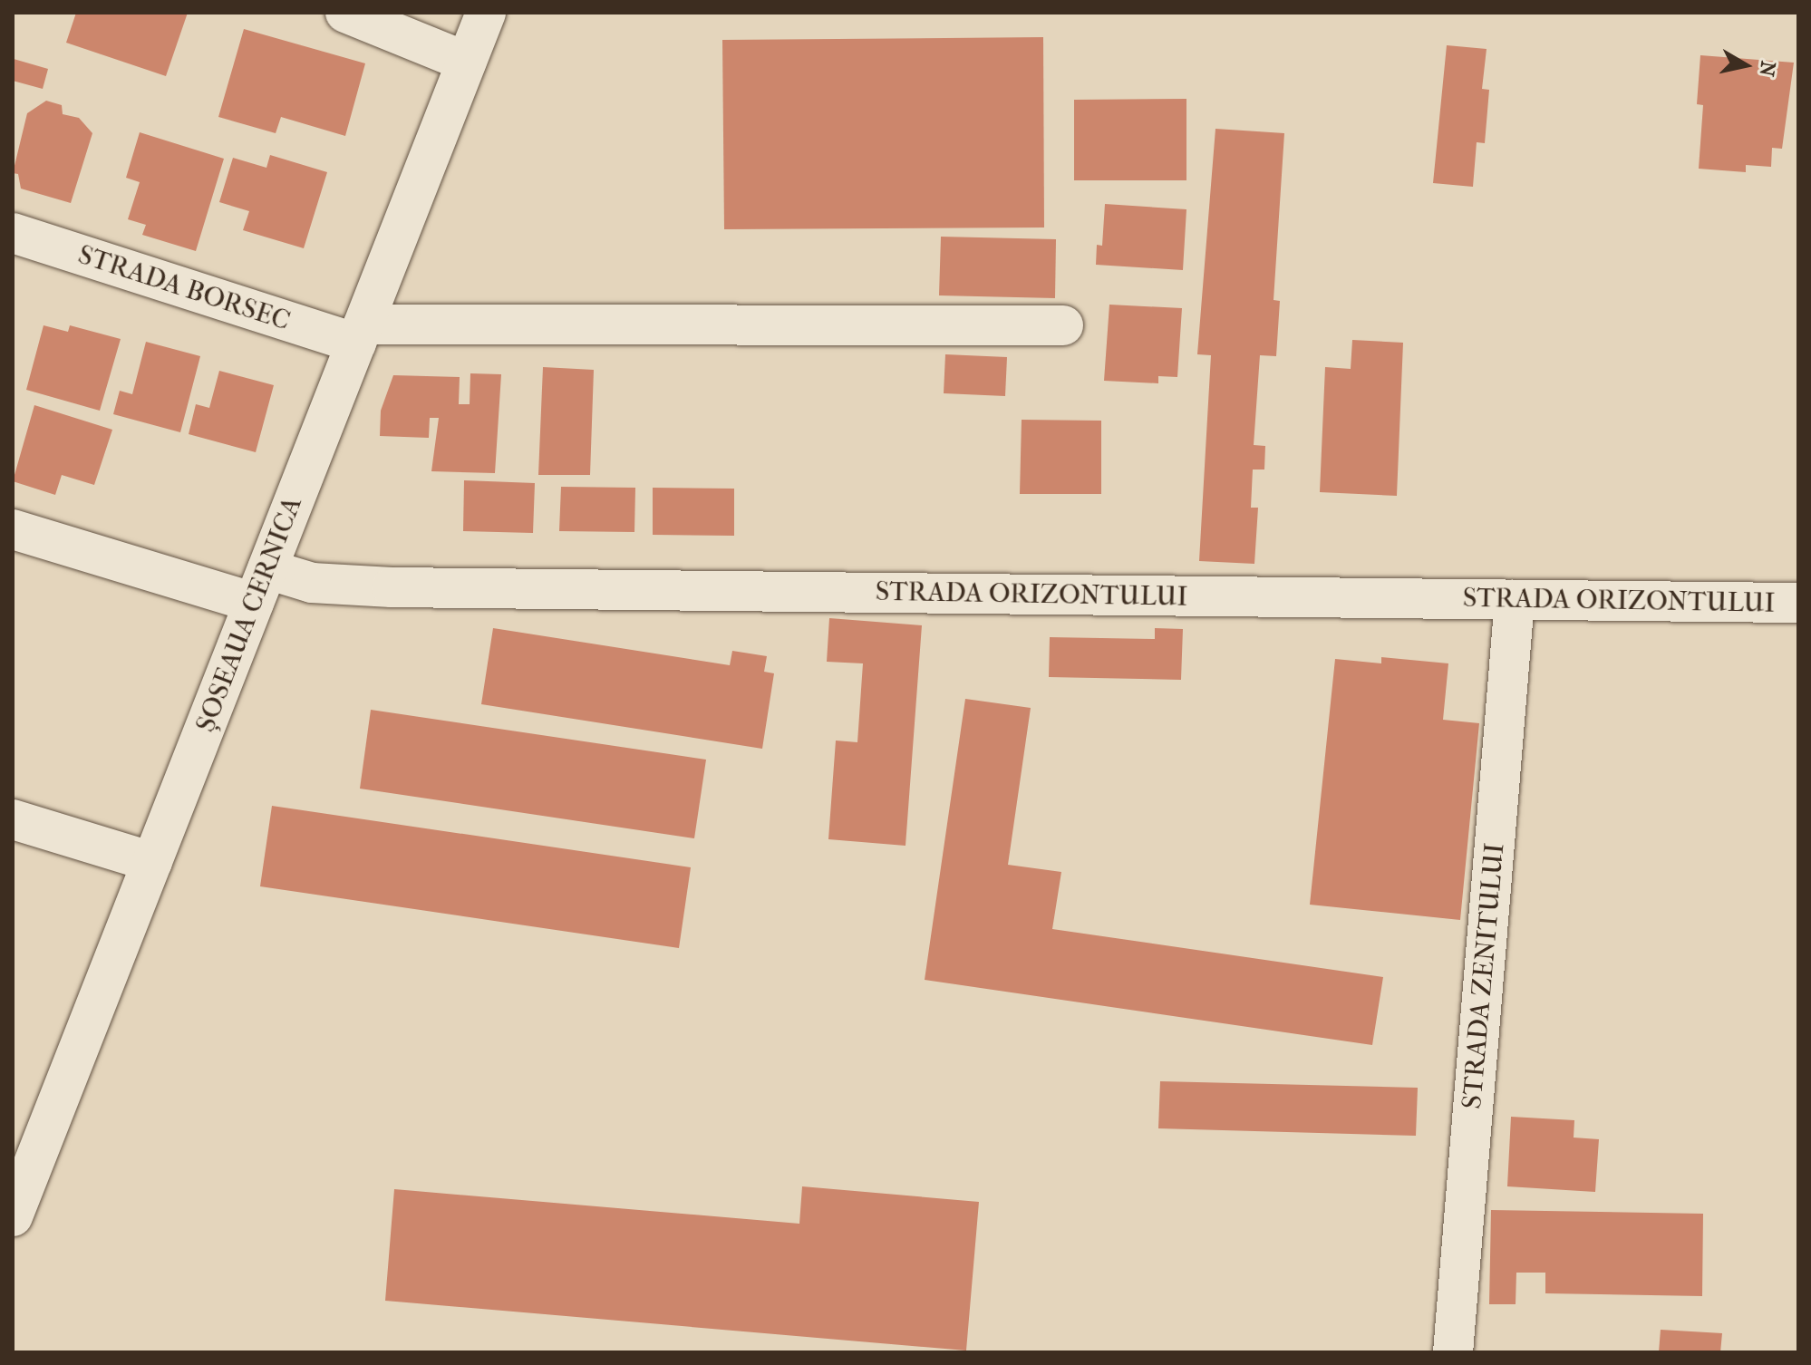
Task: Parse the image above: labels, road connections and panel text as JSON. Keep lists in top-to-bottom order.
{
  "streets": {
    "street": [
      "STRADA BORSEC",
      "STRADA ORIZONTULUI",
      "ȘOSEAUA CERNICA",
      "STRADA ZENITULUI"
    ]
  },
  "crossings": [
    ["STRADA BORSEC", "ȘOSEAUA CERNICA"],
    ["STRADA ORIZONTULUI", "ȘOSEAUA CERNICA"],
    ["STRADA ORIZONTULUI", "STRADA ZENITULUI"]
  ],
  "north": "right"
}
